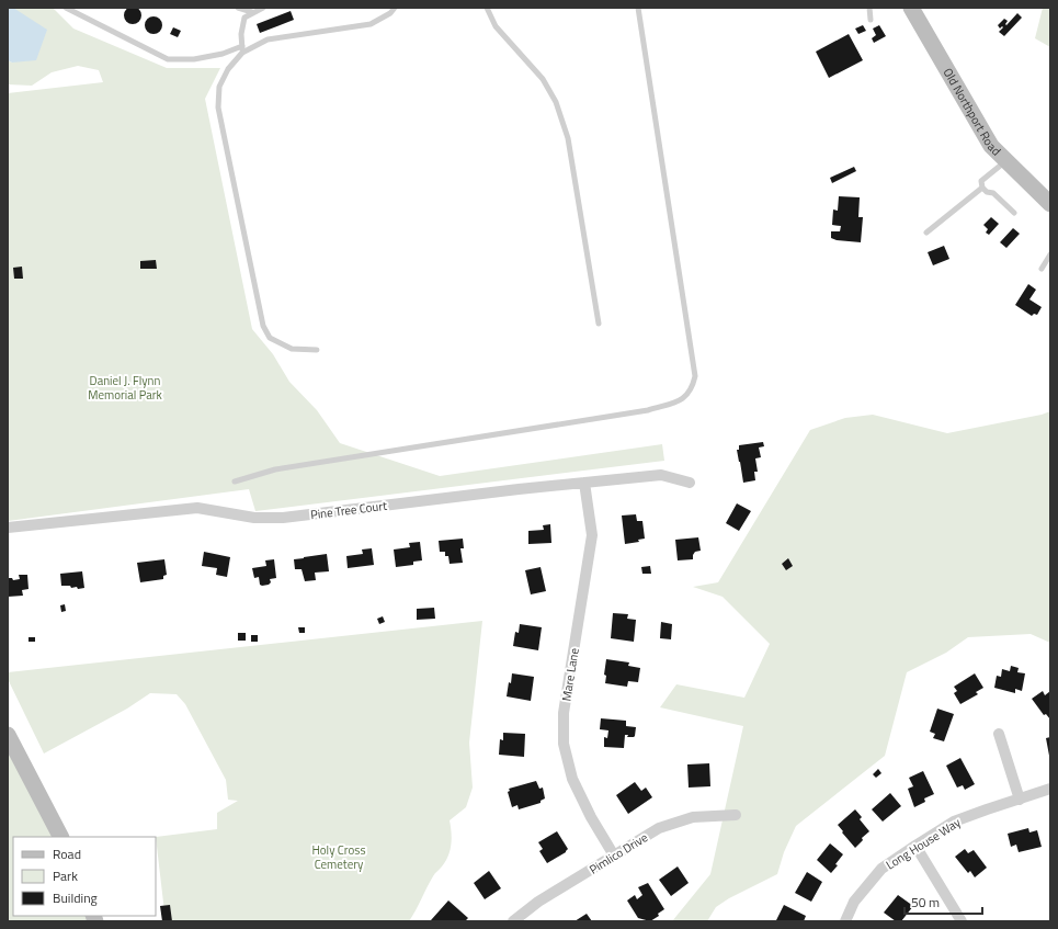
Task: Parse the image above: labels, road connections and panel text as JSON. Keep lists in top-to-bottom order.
{
  "streets": {
    "main road": ["Old Northport Road"],
    "street": [
      "Pine Tree Court",
      "Mare Lane",
      "Long House Way",
      "Pimlico Drive"
    ]
  },
  "crossings": [
    ["Pine Tree Court", "Mare Lane"],
    ["Mare Lane", "Pimlico Drive"]
  ],
  "parks": ["Daniel J. Flynn Memorial Park", "Holy Cross Cemetery"],
  "legend": ["Road", "Park", "Building"],
  "scale_bar": "50 m"
}
